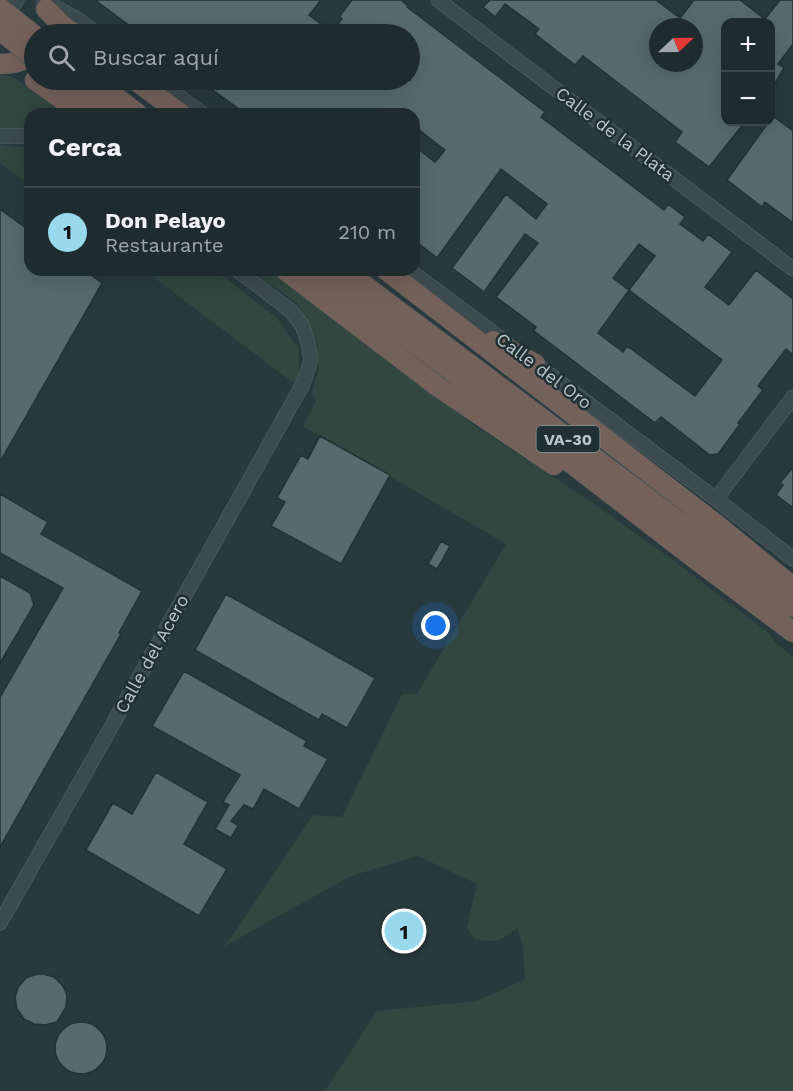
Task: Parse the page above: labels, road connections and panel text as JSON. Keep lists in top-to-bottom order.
{
  "streets": {
    "highway": ["VA-30"],
    "street": ["Calle de la Plata", "Calle del Oro", "Calle del Acero"]
  },
  "north": "right",
  "page": {
    "map_buttons": ["+", "−"],
    "search": "Buscar aquí",
    "heading": "Cerca",
    "list": [
      {
        "mark": "1",
        "name": "Don Pelayo",
        "note": "Restaurante",
        "value": "210 m"
      }
    ],
    "pins": "1"
  }
}
